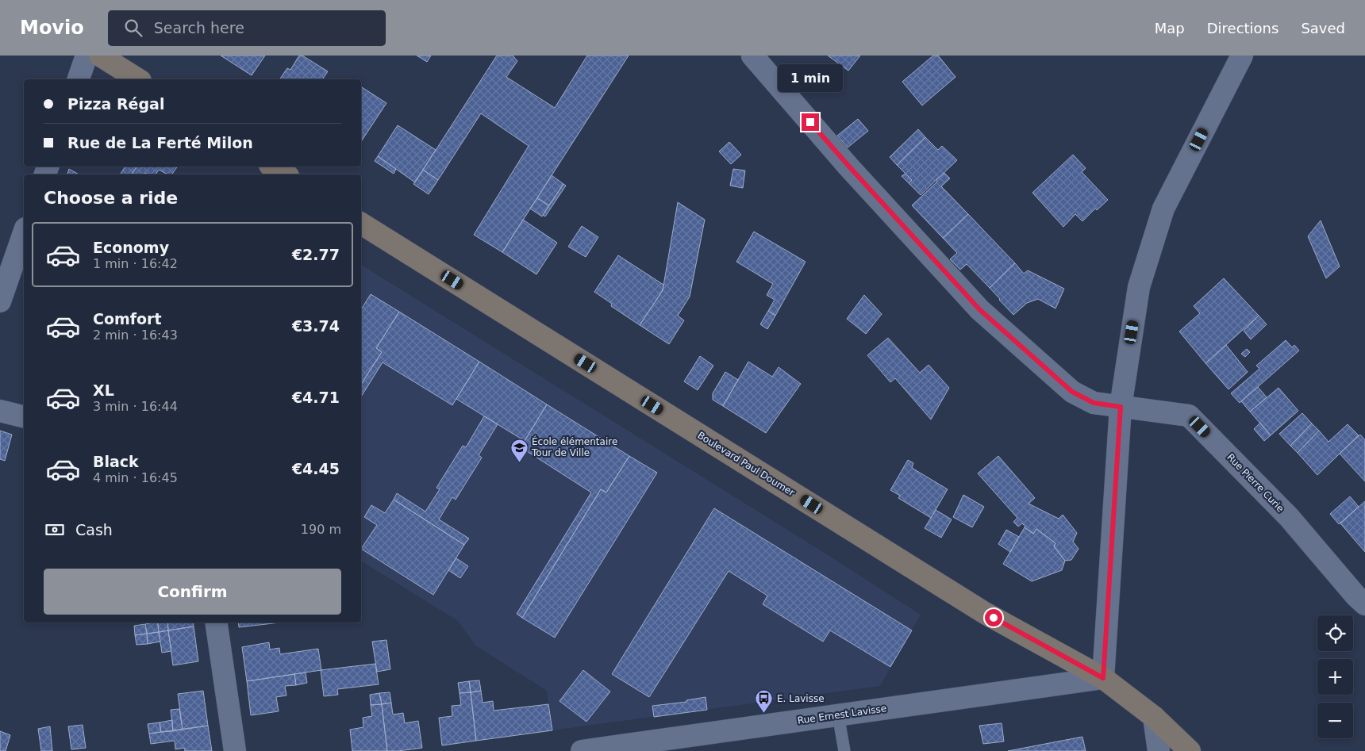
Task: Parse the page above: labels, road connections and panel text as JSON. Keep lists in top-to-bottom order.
{
  "streets": {
    "main road": ["Boulevard Paul Doumer"],
    "street": ["Rue Pierre Curie", "Rue Ernest Lavisse"]
  },
  "crossings": [
    ["Boulevard Paul Doumer", "Rue Ernest Lavisse"]
  ],
  "places": {
    "school or university": ["École élémentaire Tour de Ville"],
    "bus stop": ["E. Lavisse"]
  },
  "page": {
    "header": "Movio",
    "search": "Search here",
    "nav": ["Map", "Directions", "Saved"],
    "bubble": "1 min",
    "banner": ["Pizza Régal", "Rue de La Ferté Milon"],
    "heading": "Choose a ride",
    "list": [
      {
        "name": "Economy",
        "note": "1 min · 16:42",
        "value": "€2.77"
      },
      {
        "name": "Comfort",
        "note": "2 min · 16:43",
        "value": "€3.74"
      },
      {
        "name": "XL",
        "note": "3 min · 16:44",
        "value": "€4.71"
      },
      {
        "name": "Black",
        "note": "4 min · 16:45",
        "value": "€4.45"
      }
    ],
    "pay": ["Cash", "190 m"],
    "buttons": "Confirm",
    "map_buttons": ["+", "−"]
  }
}
